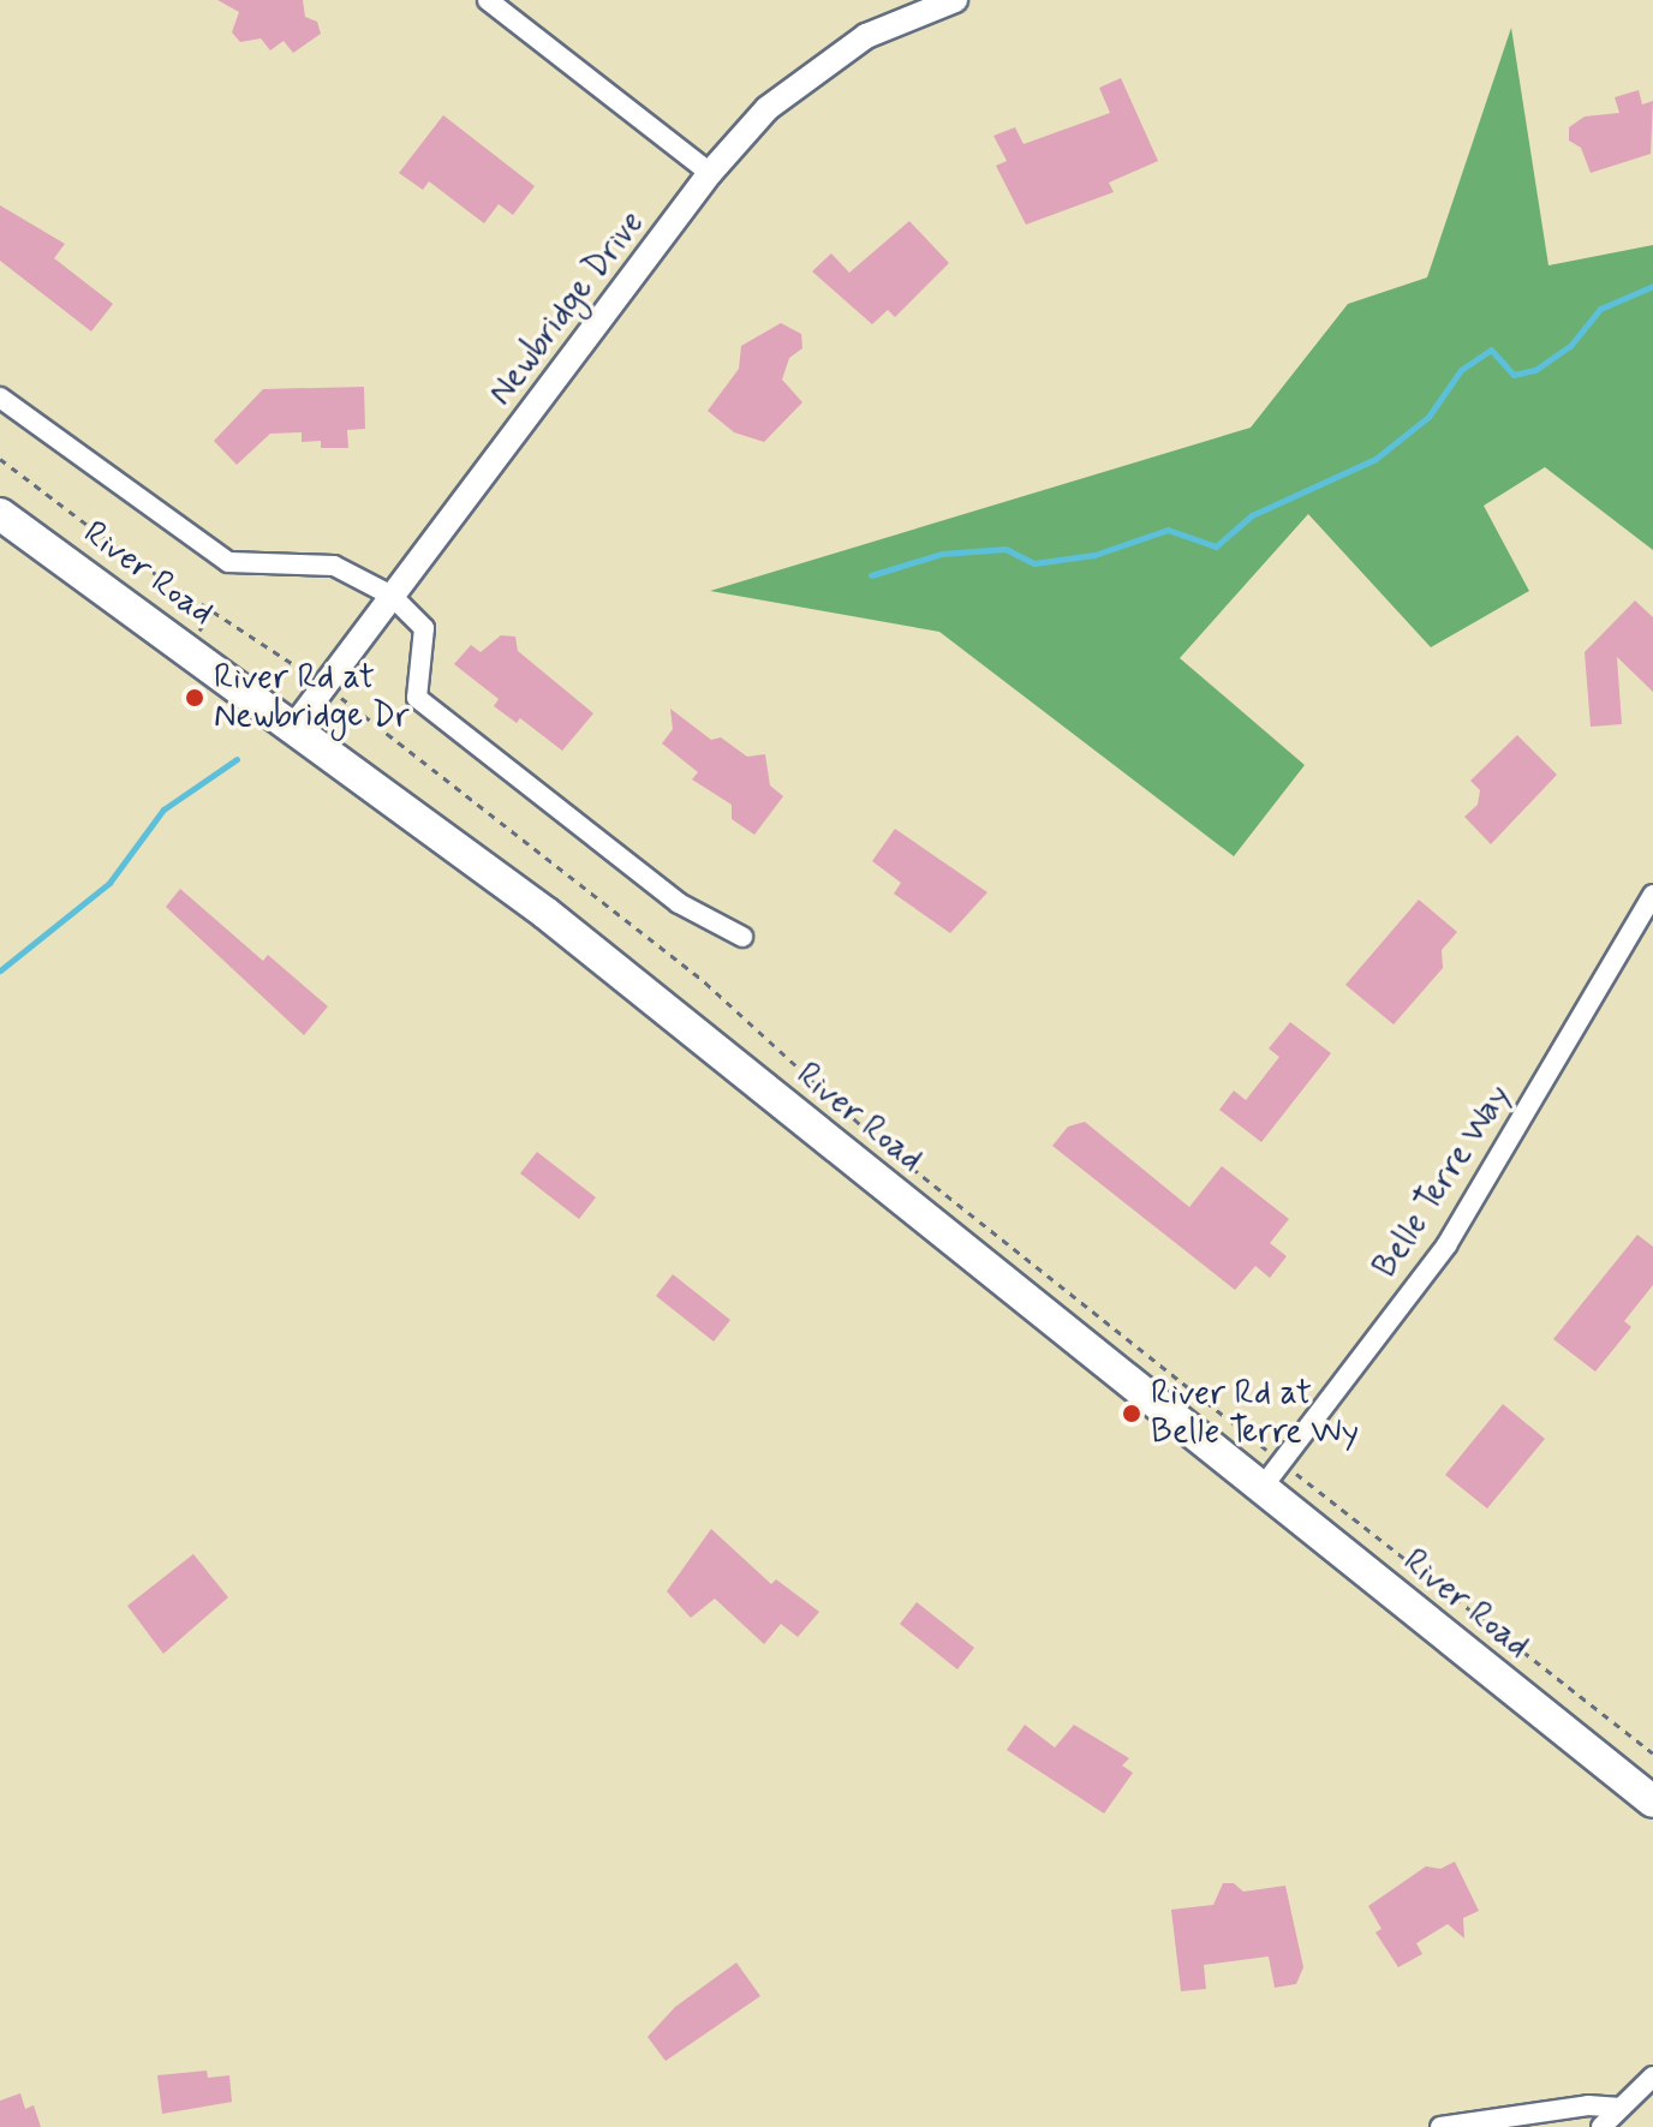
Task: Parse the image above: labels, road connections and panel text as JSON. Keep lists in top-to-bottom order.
{
  "streets": {
    "main road": ["River Road"],
    "street": ["Newbridge Drive", "Belle Terre Way"]
  },
  "crossings": [
    ["Newbridge Drive", "River Road"],
    ["River Road", "Belle Terre Way"]
  ],
  "places": ["River Rd at Newbridge Dr", "River Rd at Belle Terre Wy"]
}
